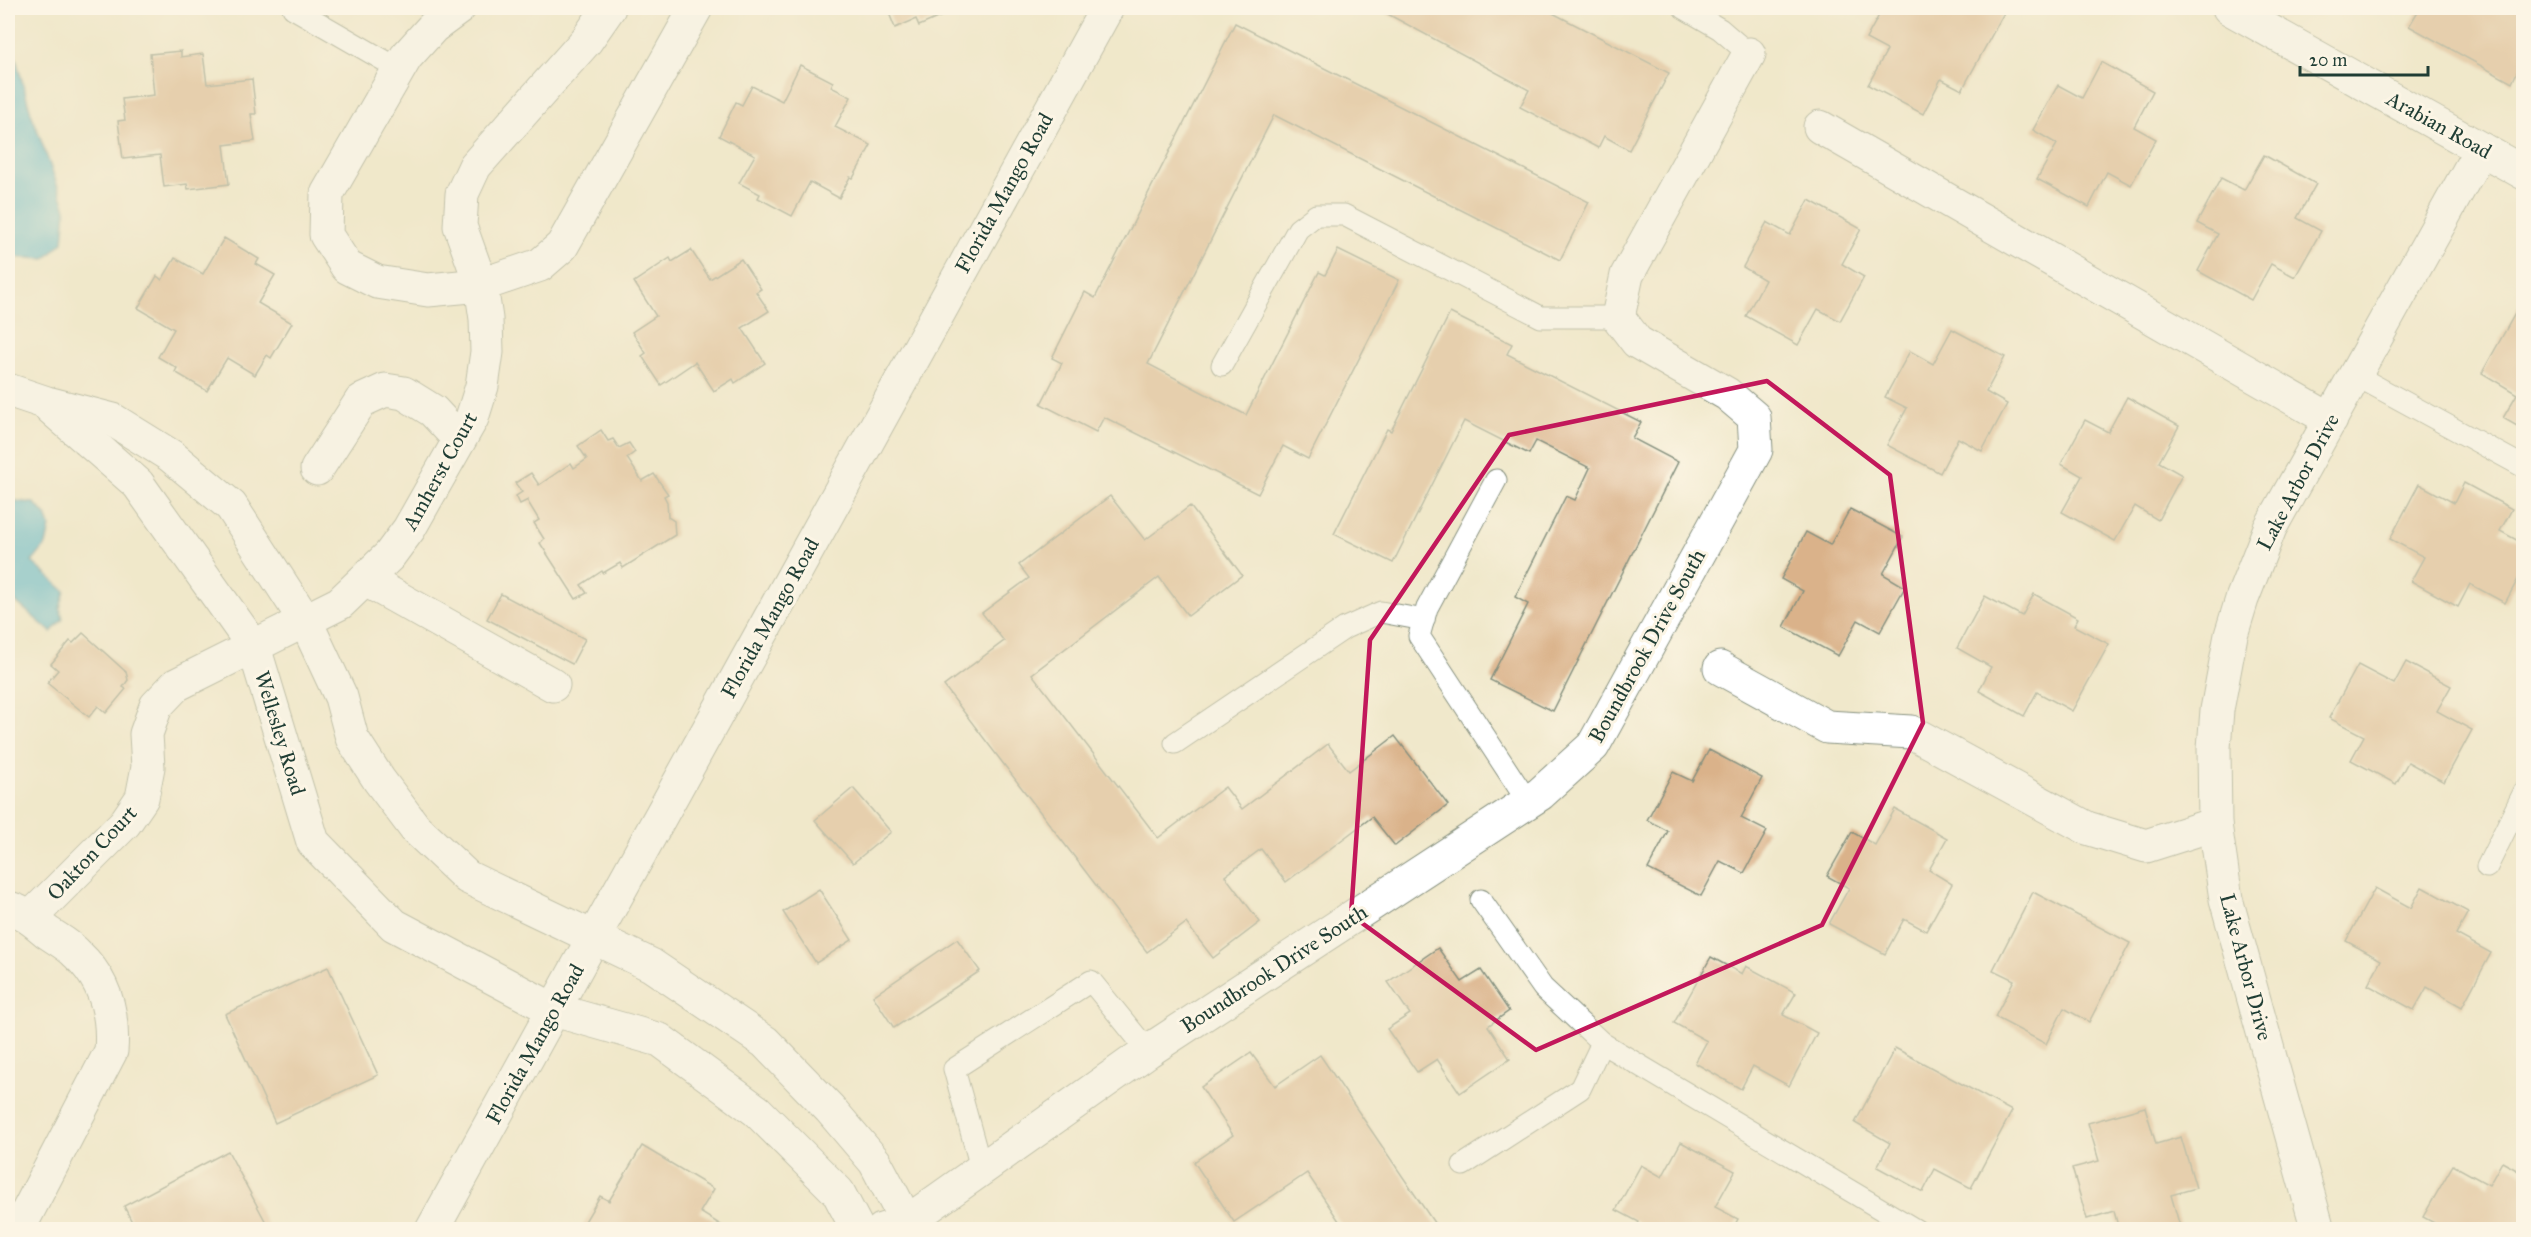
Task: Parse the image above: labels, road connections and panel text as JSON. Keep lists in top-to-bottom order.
{
  "streets": {
    "street": [
      "Arabian Road",
      "Florida Mango Road",
      "Amherst Court",
      "Lake Arbor Drive",
      "Boundbrook Drive South",
      "Wellesley Road",
      "Oakton Court"
    ]
  },
  "crossings": [
    ["Arabian Road", "Lake Arbor Drive"],
    ["Florida Mango Road", "Wellesley Road"],
    ["Amherst Court", "Wellesley Road"],
    ["Amherst Court", "Oakton Court"],
    ["Boundbrook Drive South", "Wellesley Road"],
    ["Wellesley Road", "Oakton Court"]
  ],
  "scale_bar": "20 m"
}
